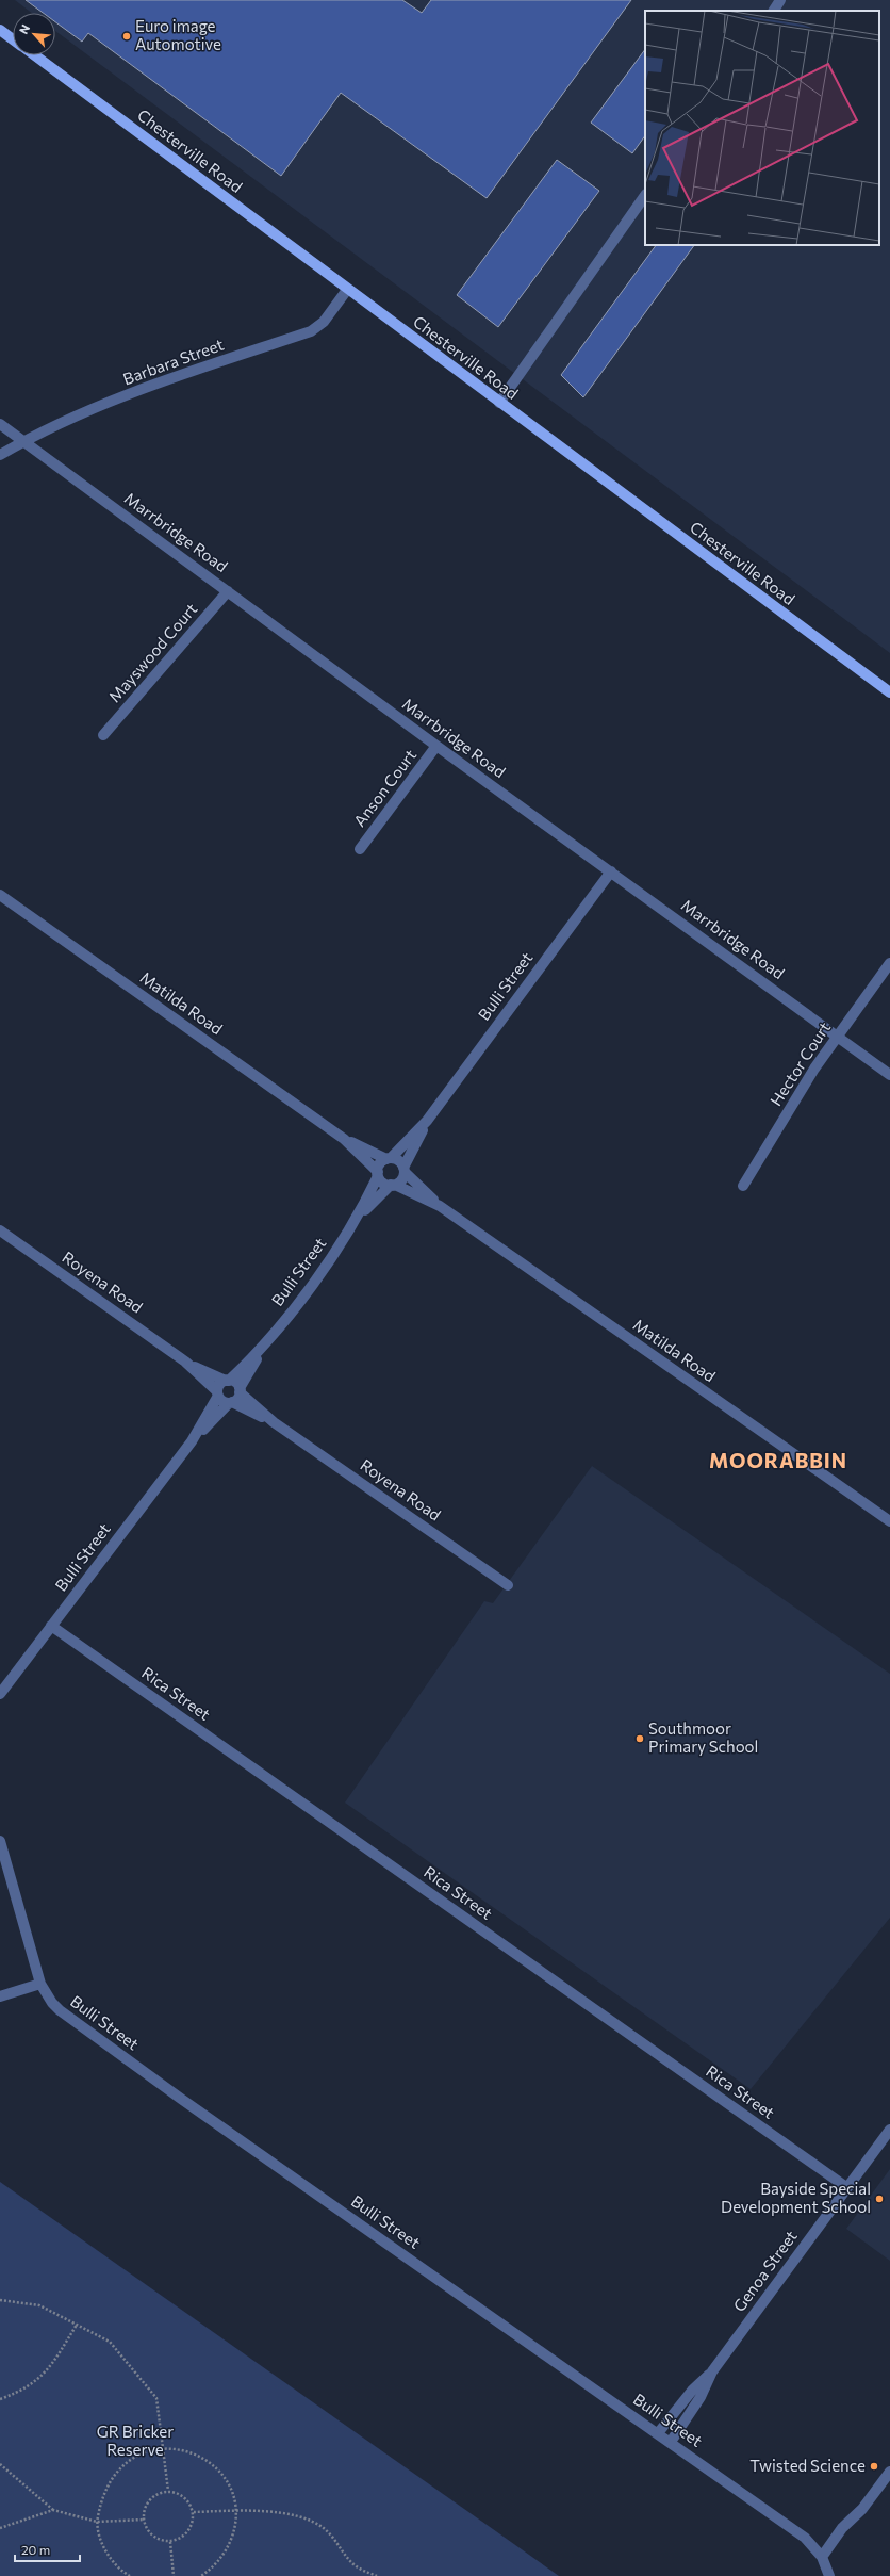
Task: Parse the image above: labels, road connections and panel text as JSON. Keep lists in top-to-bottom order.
{
  "streets": {
    "main road": ["Chesterville Road"],
    "street": [
      "Barbara Street",
      "Marrbridge Road",
      "Mayswood Court",
      "Anson Court",
      "Bulli Street",
      "Matilda Road",
      "Hector Court",
      "Royena Road",
      "Rica Street",
      "Genoa Street"
    ]
  },
  "crossings": [
    ["Chesterville Road", "Barbara Street"],
    ["Barbara Street", "Marrbridge Road"],
    ["Marrbridge Road", "Mayswood Court"],
    ["Marrbridge Road", "Anson Court"],
    ["Marrbridge Road", "Bulli Street"],
    ["Marrbridge Road", "Hector Court"],
    ["Bulli Street", "Matilda Road"],
    ["Bulli Street", "Royena Road"],
    ["Bulli Street", "Rica Street"],
    ["Bulli Street", "Genoa Street"],
    ["Rica Street", "Genoa Street"]
  ],
  "districts": ["MOORABBIN"],
  "parks": ["GR Bricker Reserve"],
  "places": [
    "Euro image Automotive",
    "Southmoor Primary School",
    "Bayside Special Development School",
    "Twisted Science"
  ],
  "scale_bar": "20 m",
  "north": "top left"
}
